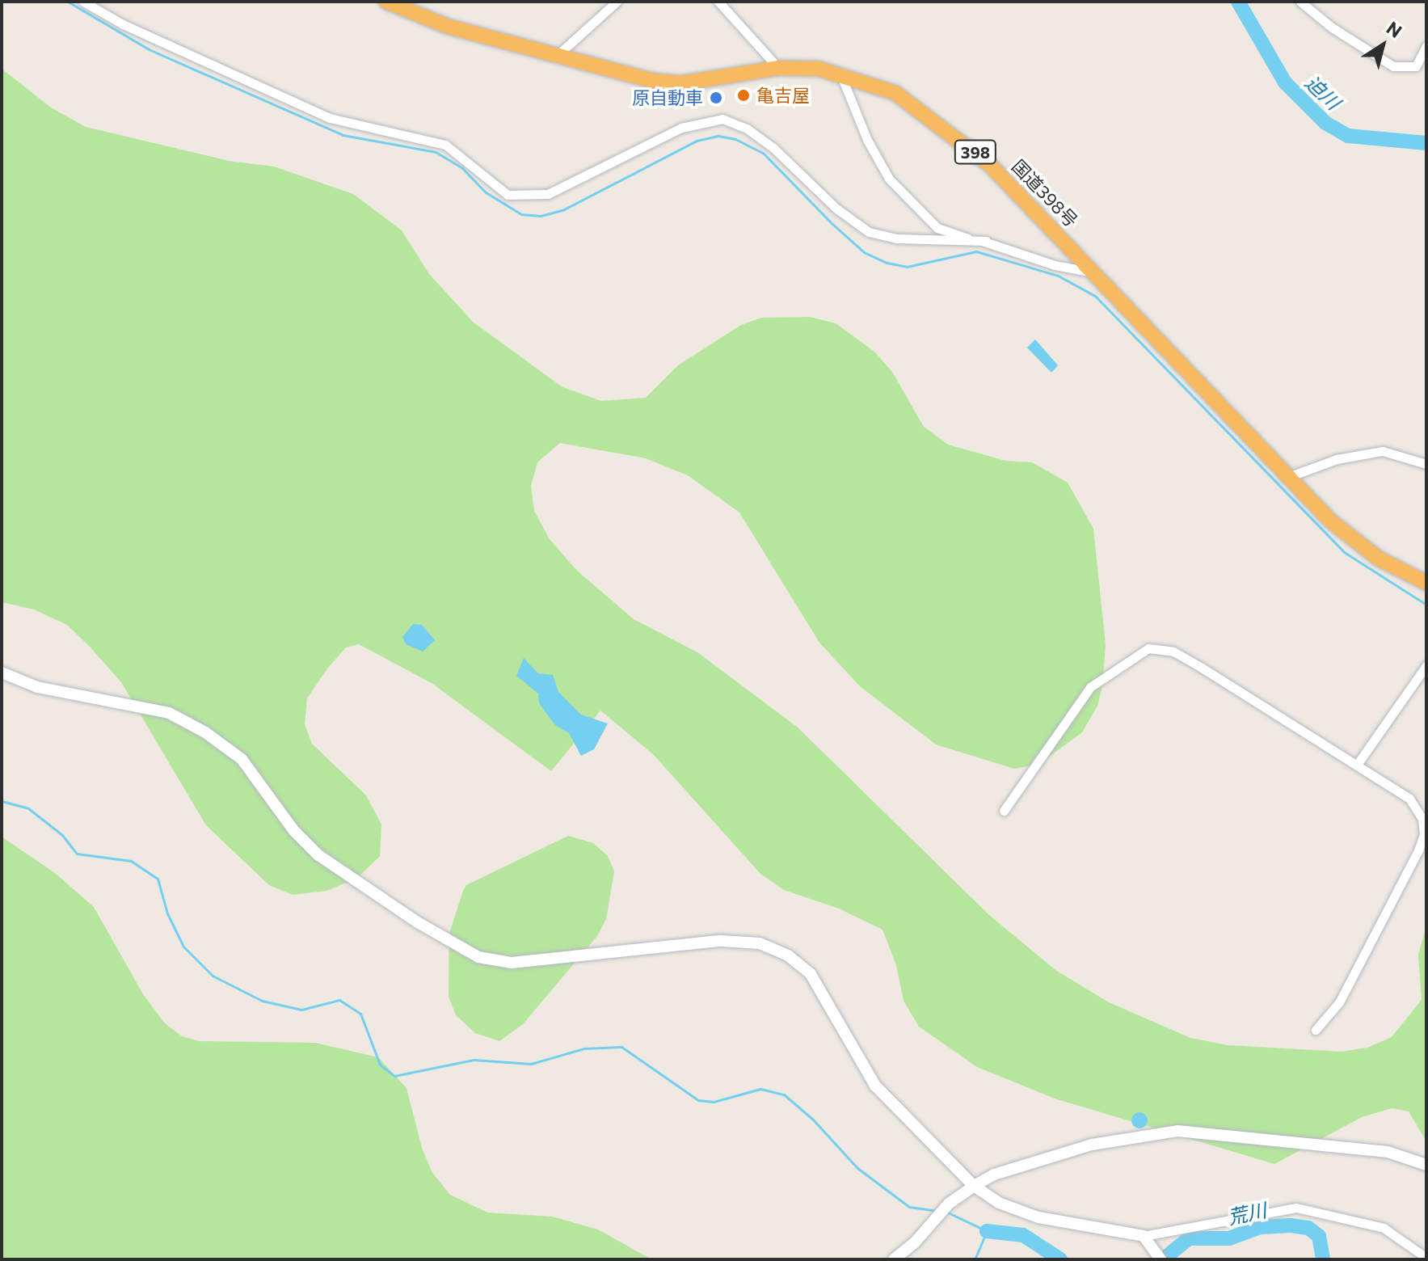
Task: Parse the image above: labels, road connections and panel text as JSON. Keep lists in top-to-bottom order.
{
  "streets": {
    "highway": ["398", "国道398号"]
  },
  "water": ["迫川", "荒川"],
  "places": ["亀吉屋", "原自動車"],
  "north": "top right"
}
